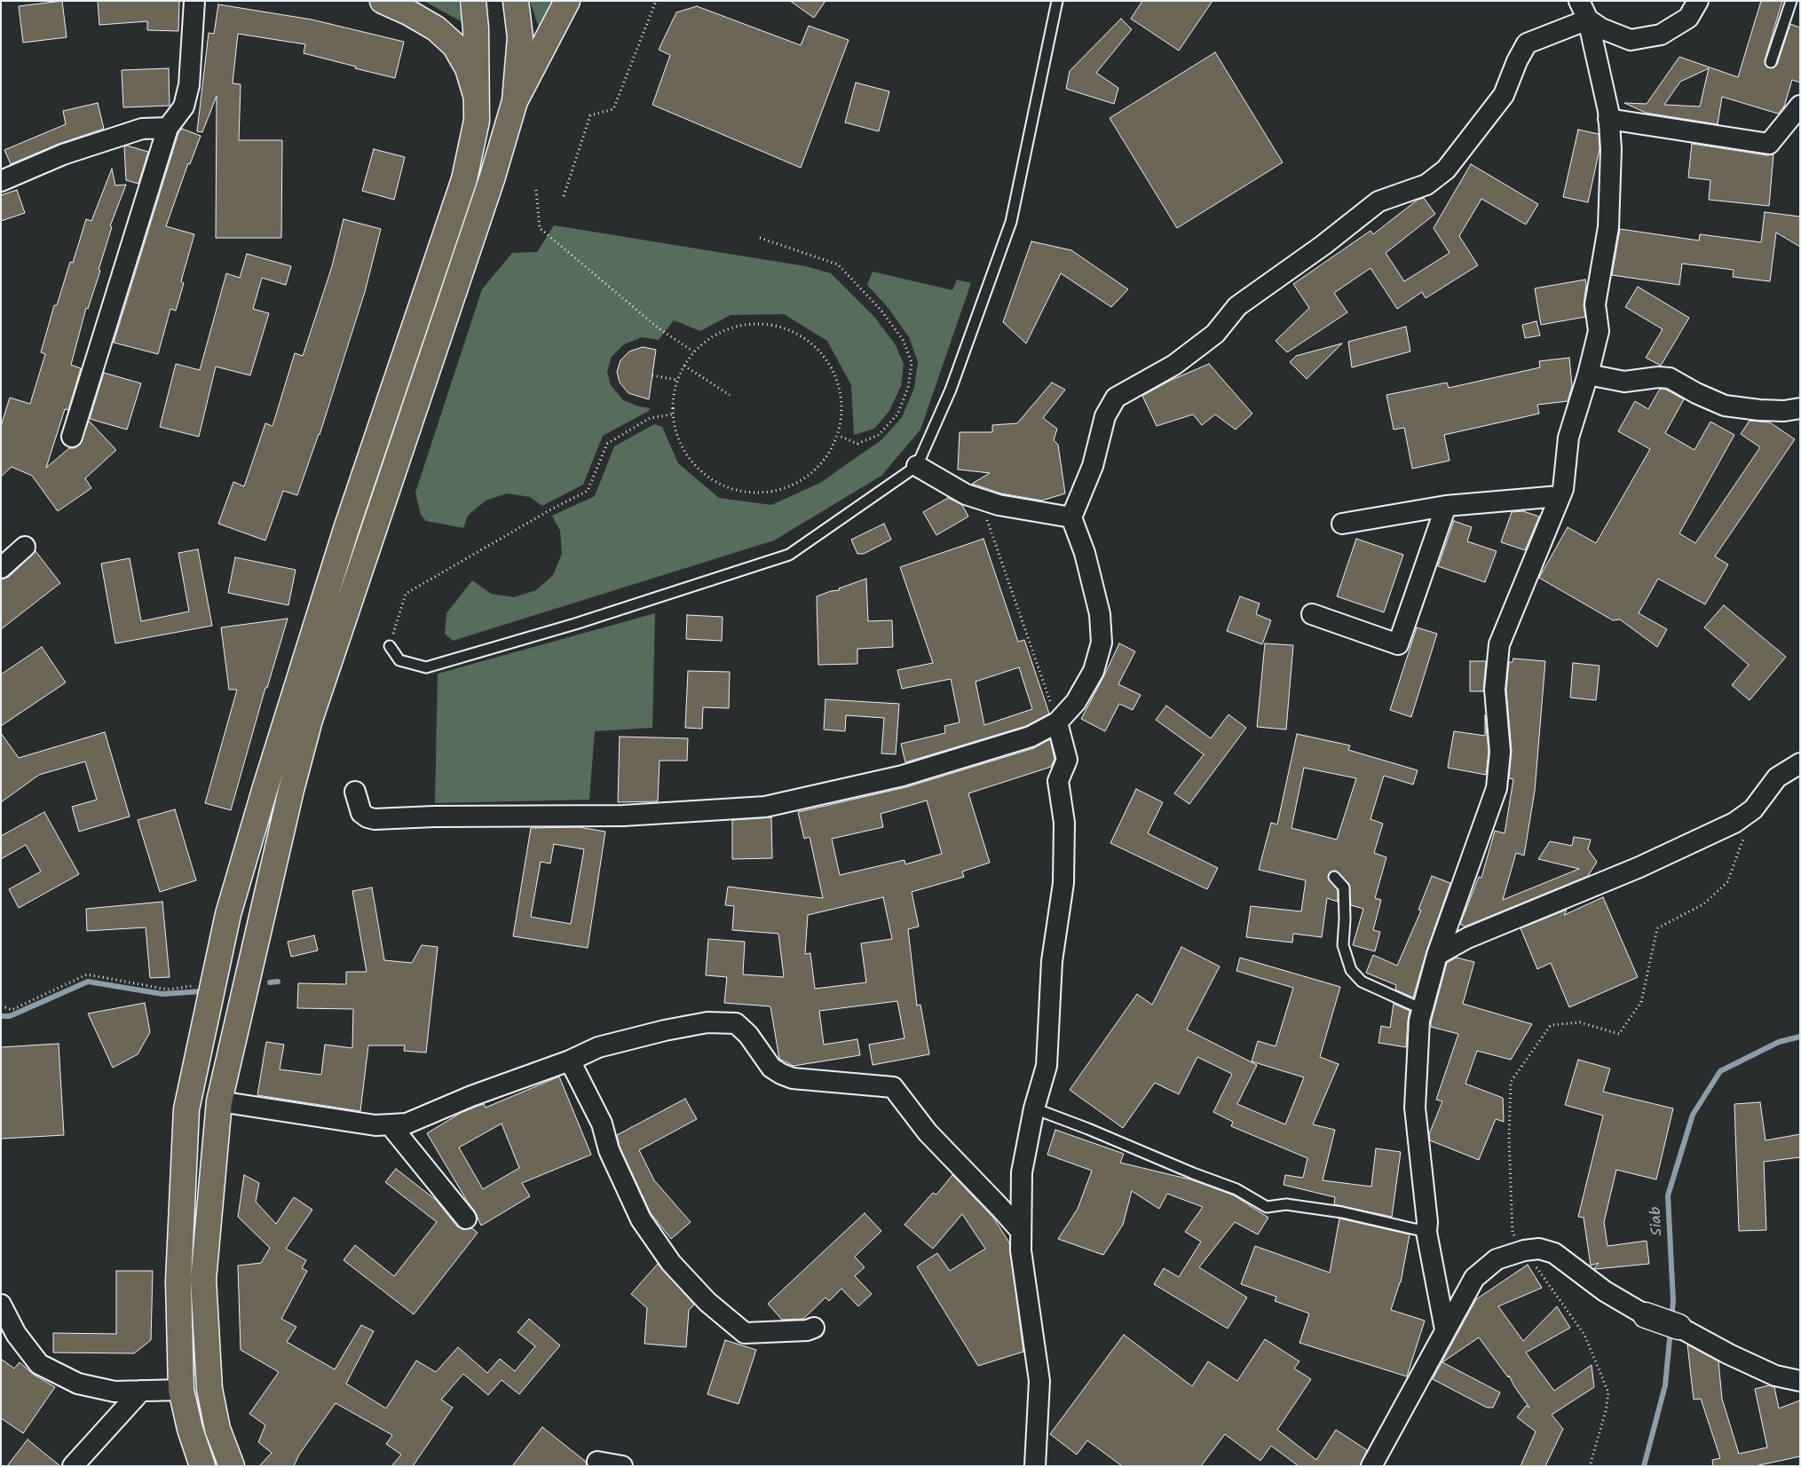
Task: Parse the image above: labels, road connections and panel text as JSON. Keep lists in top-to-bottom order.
{
  "water": ["Siab"]
}
